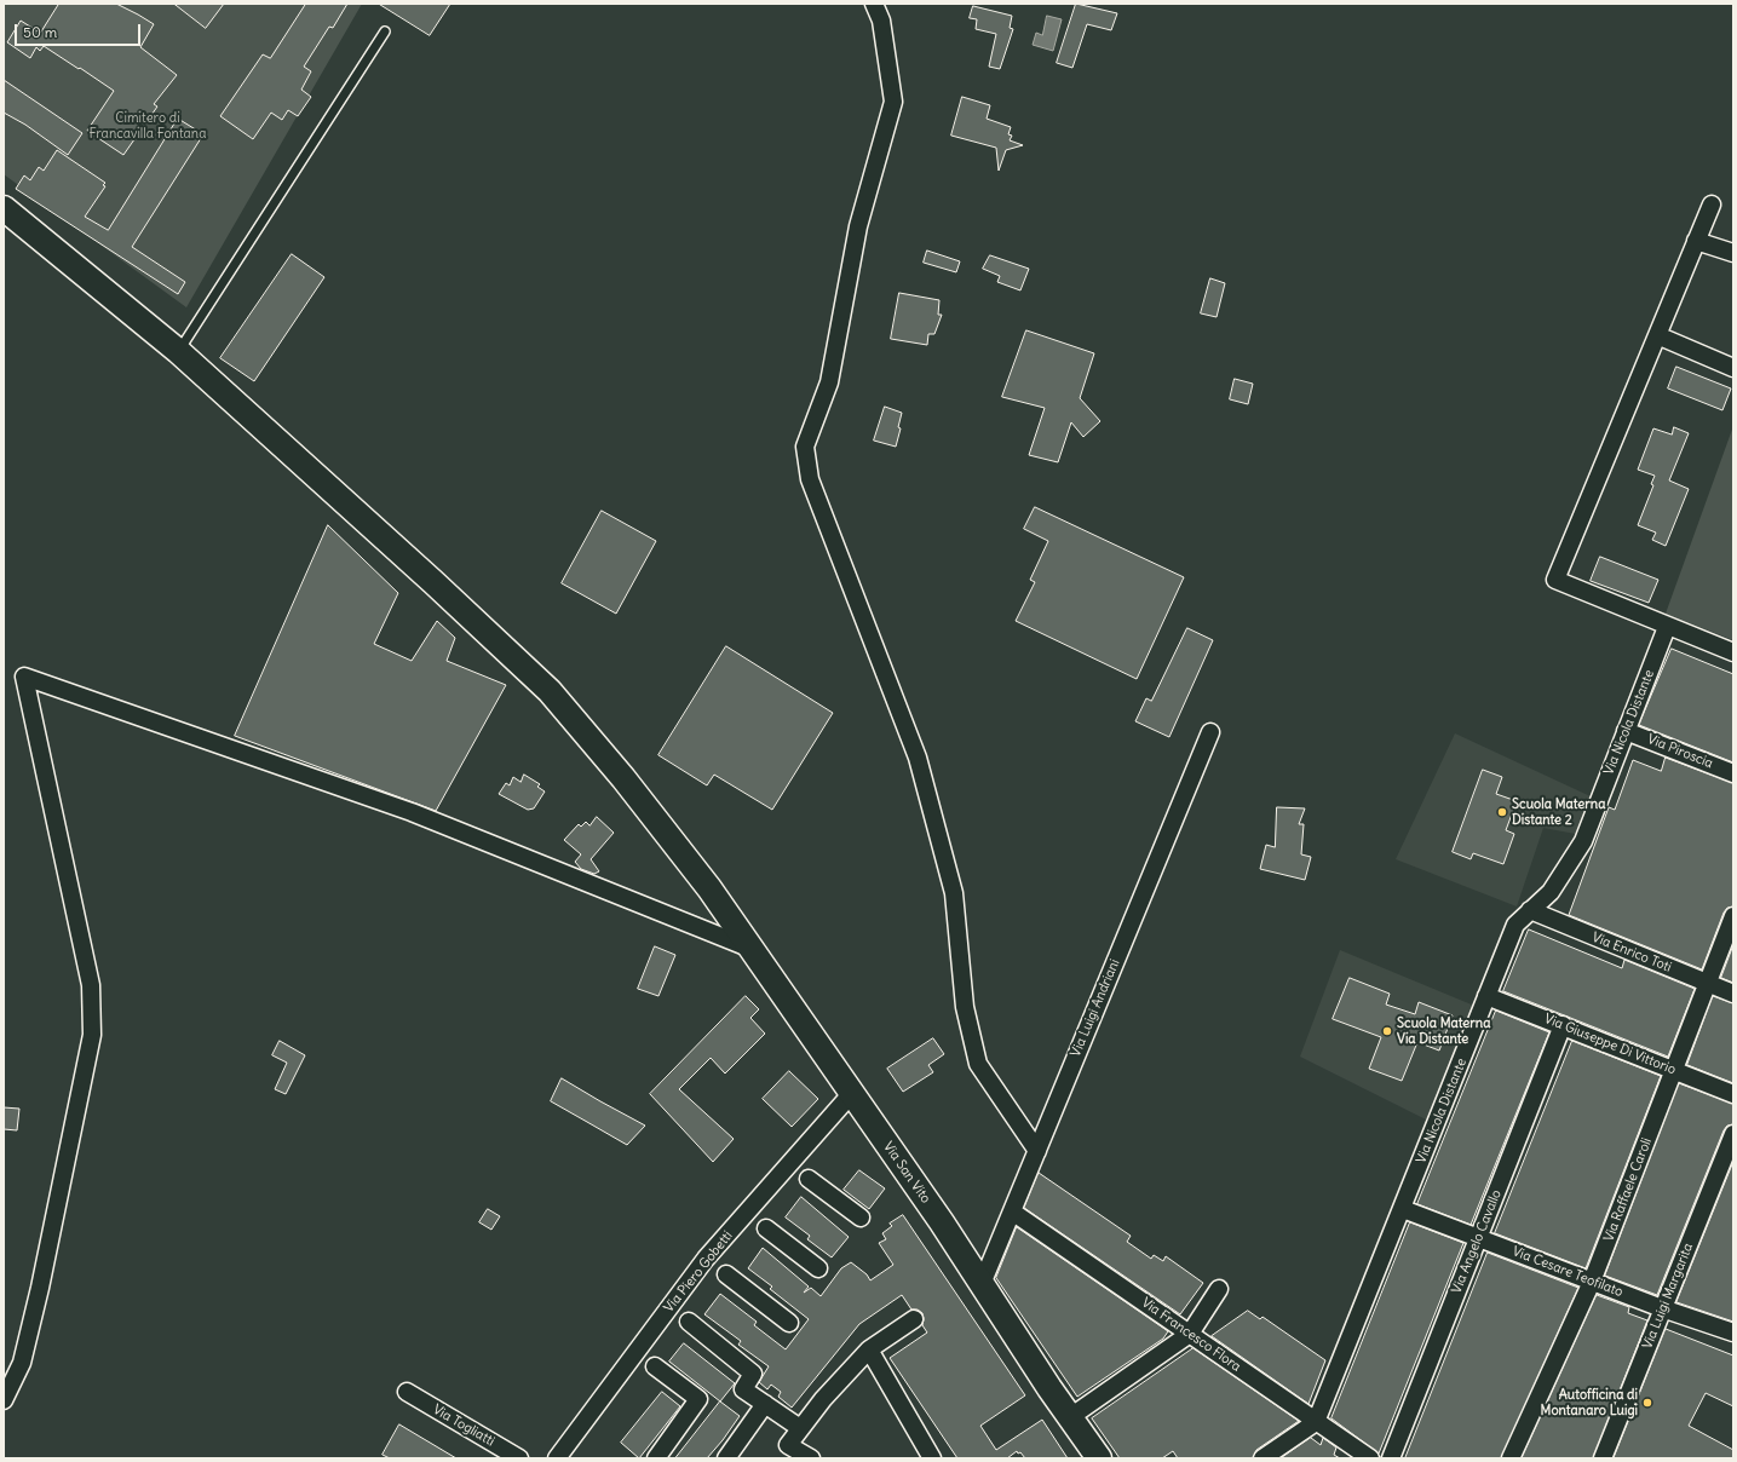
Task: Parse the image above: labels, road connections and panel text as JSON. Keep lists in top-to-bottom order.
{
  "streets": {
    "street": [
      "Via Nicola Distante",
      "Via Piroscia",
      "Via Enrico Toti",
      "Via Luigi Andriani",
      "Via Giuseppe Di Vittorio",
      "Via San Vito",
      "Via Raffaele Caroli",
      "Via Angelo Cavallo",
      "Via Piero Gobetti",
      "Via Cesare Teofilato",
      "Via Luigi Margarita",
      "Via Francesco Flora",
      "Via Togliatti"
    ]
  },
  "crossings": [
    ["Via Nicola Distante", "Via Piroscia"],
    ["Via Nicola Distante", "Via Enrico Toti"],
    ["Via Nicola Distante", "Via Giuseppe Di Vittorio"],
    ["Via Nicola Distante", "Via Cesare Teofilato"],
    ["Via Nicola Distante", "Via Francesco Flora"],
    ["Via Enrico Toti", "Via Raffaele Caroli"],
    ["Via Luigi Andriani", "Via San Vito"],
    ["Via Luigi Andriani", "Via Francesco Flora"],
    ["Via Giuseppe Di Vittorio", "Via Raffaele Caroli"],
    ["Via Giuseppe Di Vittorio", "Via Angelo Cavallo"],
    ["Via San Vito", "Via Piero Gobetti"],
    ["Via Raffaele Caroli", "Via Cesare Teofilato"],
    ["Via Angelo Cavallo", "Via Cesare Teofilato"],
    ["Via Cesare Teofilato", "Via Luigi Margarita"]
  ],
  "parks": ["Cimitero di Francavilla Fontana"],
  "places": ["Scuola Materna Distante 2", "Scuola Materna Via Distante", "Autofficina di Montanaro Luigi"],
  "scale_bar": "50 m"
}
